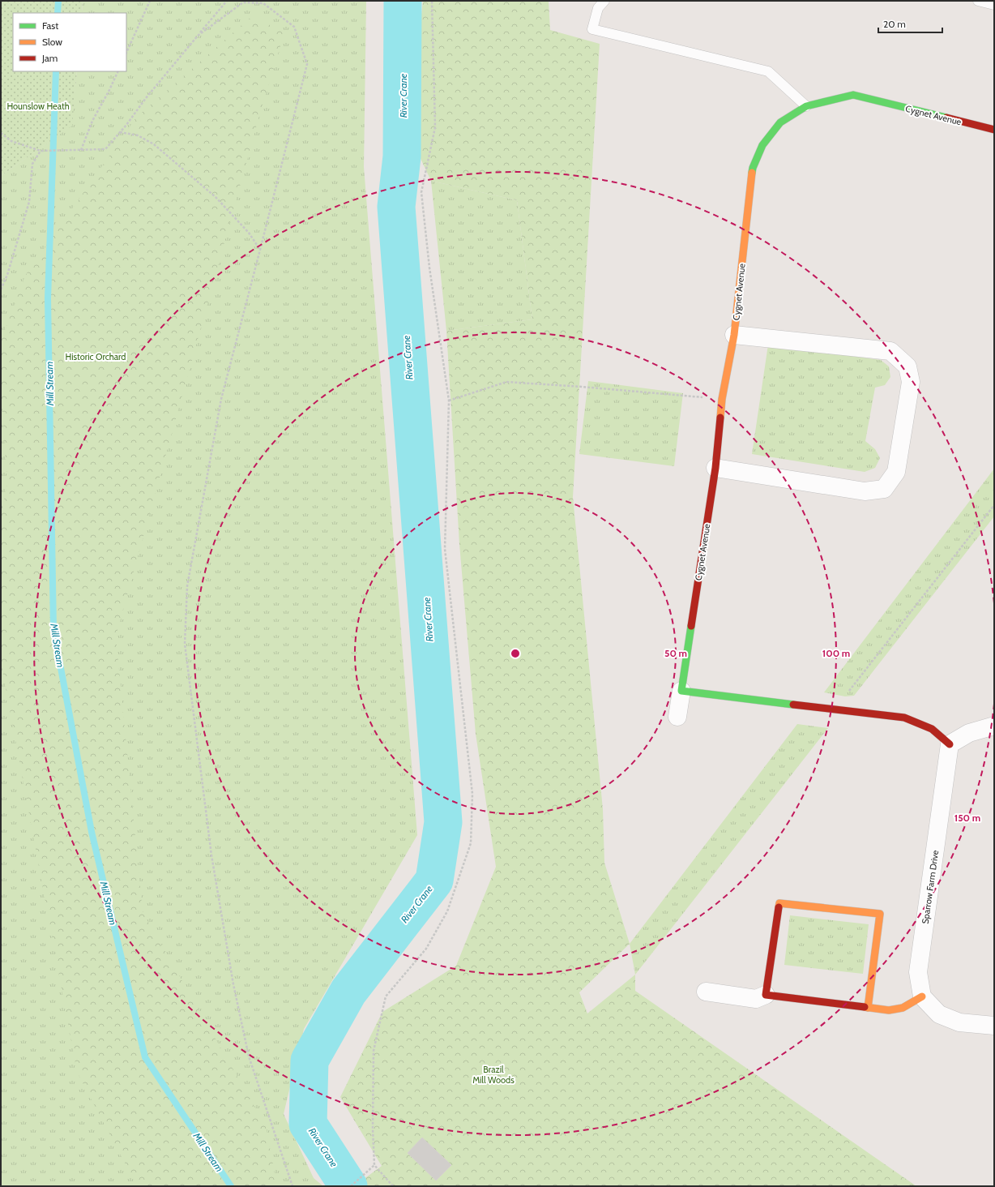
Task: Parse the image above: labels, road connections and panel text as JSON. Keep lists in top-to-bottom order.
{
  "streets": {
    "street": ["Cygnet Avenue", "Sparrow Farm Drive"]
  },
  "water": ["River Crane", "Mill Stream"],
  "parks": ["Hounslow Heath", "Historic Orchard", "Brazil Mill Woods"],
  "legend": ["Fast", "Slow", "Jam"],
  "scale_bar": "20 m",
  "rings": ["50 m", "100 m", "150 m"]
}
